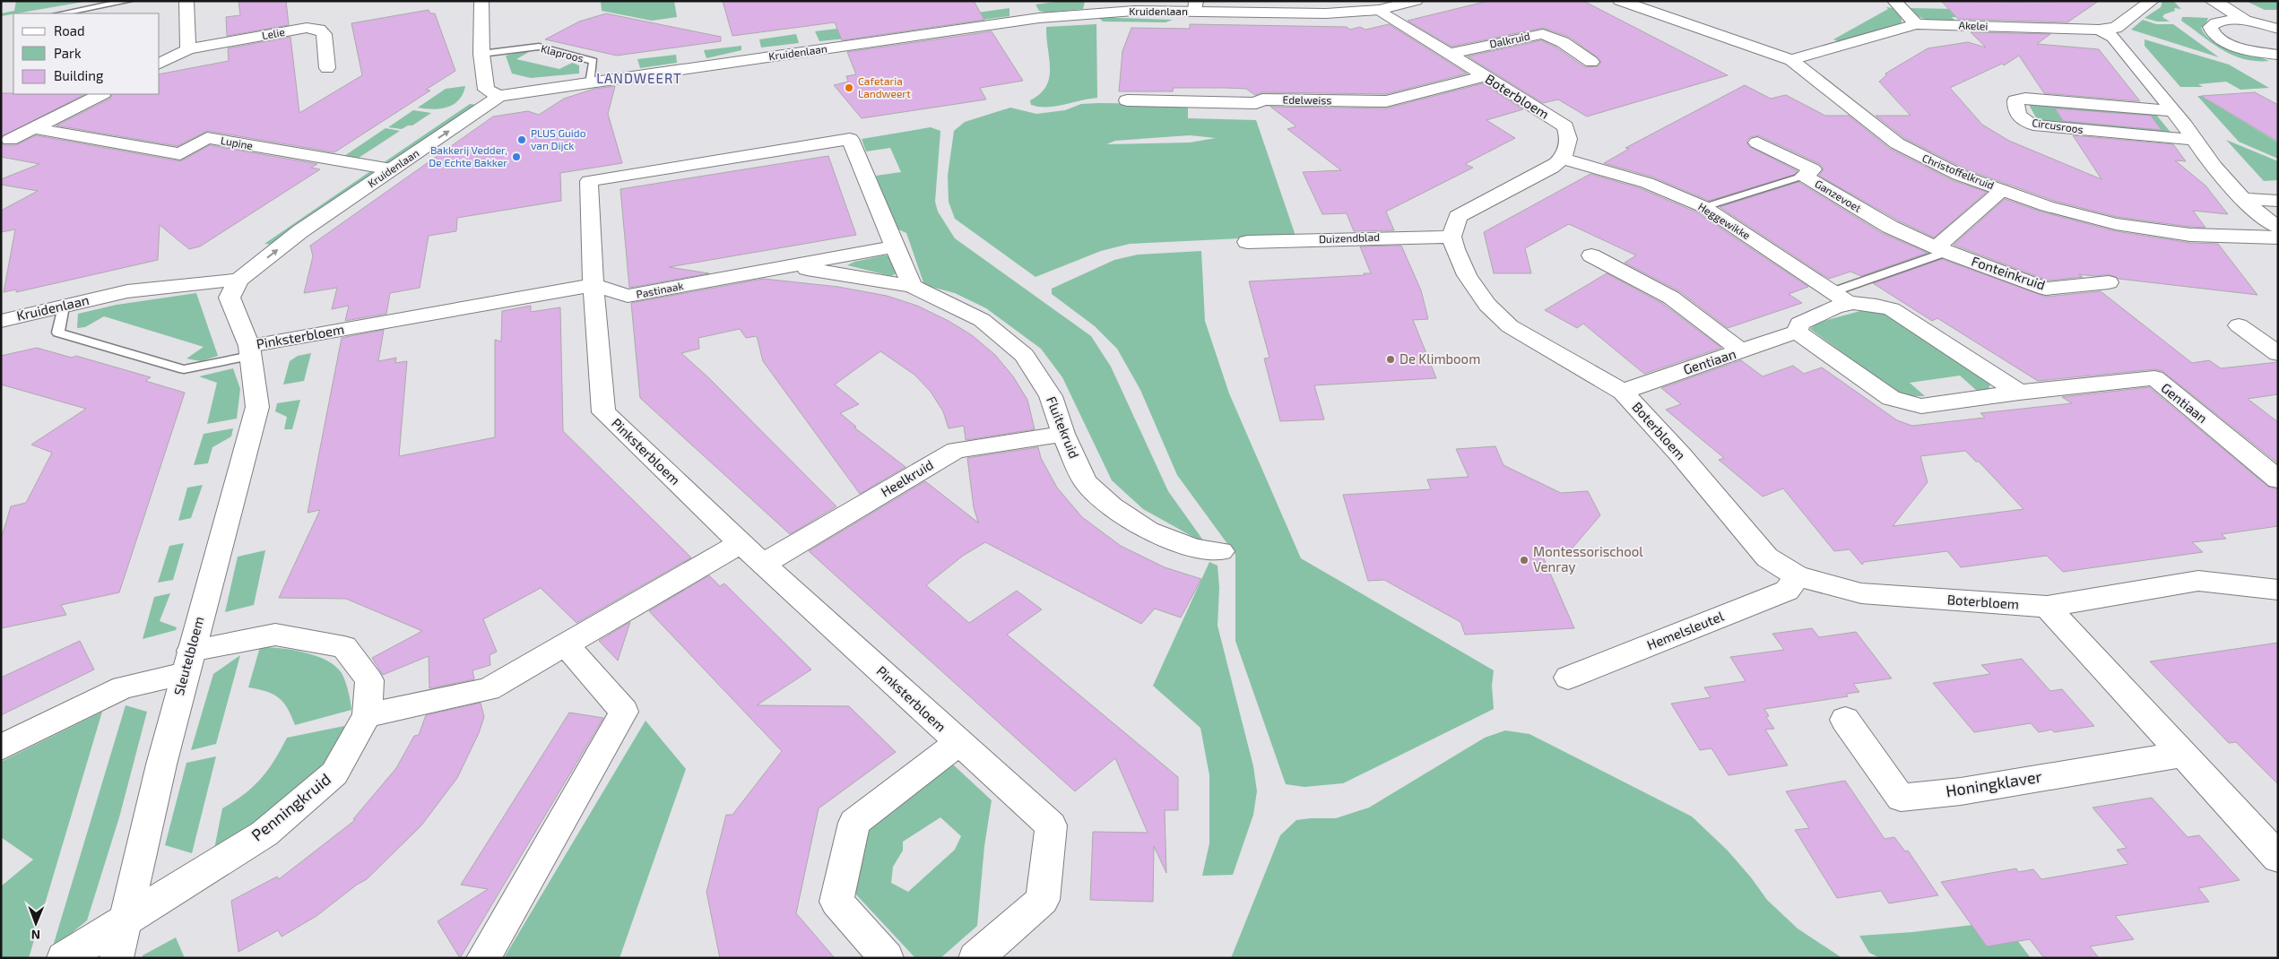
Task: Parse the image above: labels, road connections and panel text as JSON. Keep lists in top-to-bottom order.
{
  "streets": {
    "street": [
      "Kruidenlaan",
      "Akelei",
      "Lelie",
      "Dalkruid",
      "Boterbloem",
      "Edelweiss",
      "Circusroos",
      "Lupine",
      "Christoffelkruid",
      "Ganzevoet",
      "Heggewikke",
      "Duizendblad",
      "Fonteinkruid",
      "Pastinaak",
      "Pinksterbloem",
      "Gentiaan",
      "Fluitekruid",
      "Heelkruid",
      "Hemelsleutel",
      "Sleutelbloem",
      "Honingklaver",
      "Penningkruid"
    ],
    "lane": ["Klaproos"]
  },
  "crossings": [
    ["Kruidenlaan", "Klaproos"],
    ["Kruidenlaan", "Boterbloem"],
    ["Kruidenlaan", "Lupine"],
    ["Kruidenlaan", "Sleutelbloem"],
    ["Akelei", "Christoffelkruid"],
    ["Dalkruid", "Boterbloem"],
    ["Boterbloem", "Edelweiss"],
    ["Boterbloem", "Heggewikke"],
    ["Boterbloem", "Duizendblad"],
    ["Boterbloem", "Gentiaan"],
    ["Boterbloem", "Hemelsleutel"],
    ["Ganzevoet", "Fonteinkruid"],
    ["Heggewikke", "Gentiaan"],
    ["Pastinaak", "Pinksterbloem"],
    ["Pastinaak", "Fluitekruid"],
    ["Pinksterbloem", "Heelkruid"],
    ["Pinksterbloem", "Sleutelbloem"],
    ["Fluitekruid", "Heelkruid"],
    ["Sleutelbloem", "Penningkruid"]
  ],
  "districts": ["LANDWEERT"],
  "places": [
    "Cafetaria Landweert",
    "PLUS Guido van Dijck",
    "Bakkerij Vedder, De Echte Bakker",
    "De Klimboom",
    "Montessorischool Venray"
  ],
  "legend": ["Road", "Park", "Building"],
  "north": "bottom"
}
